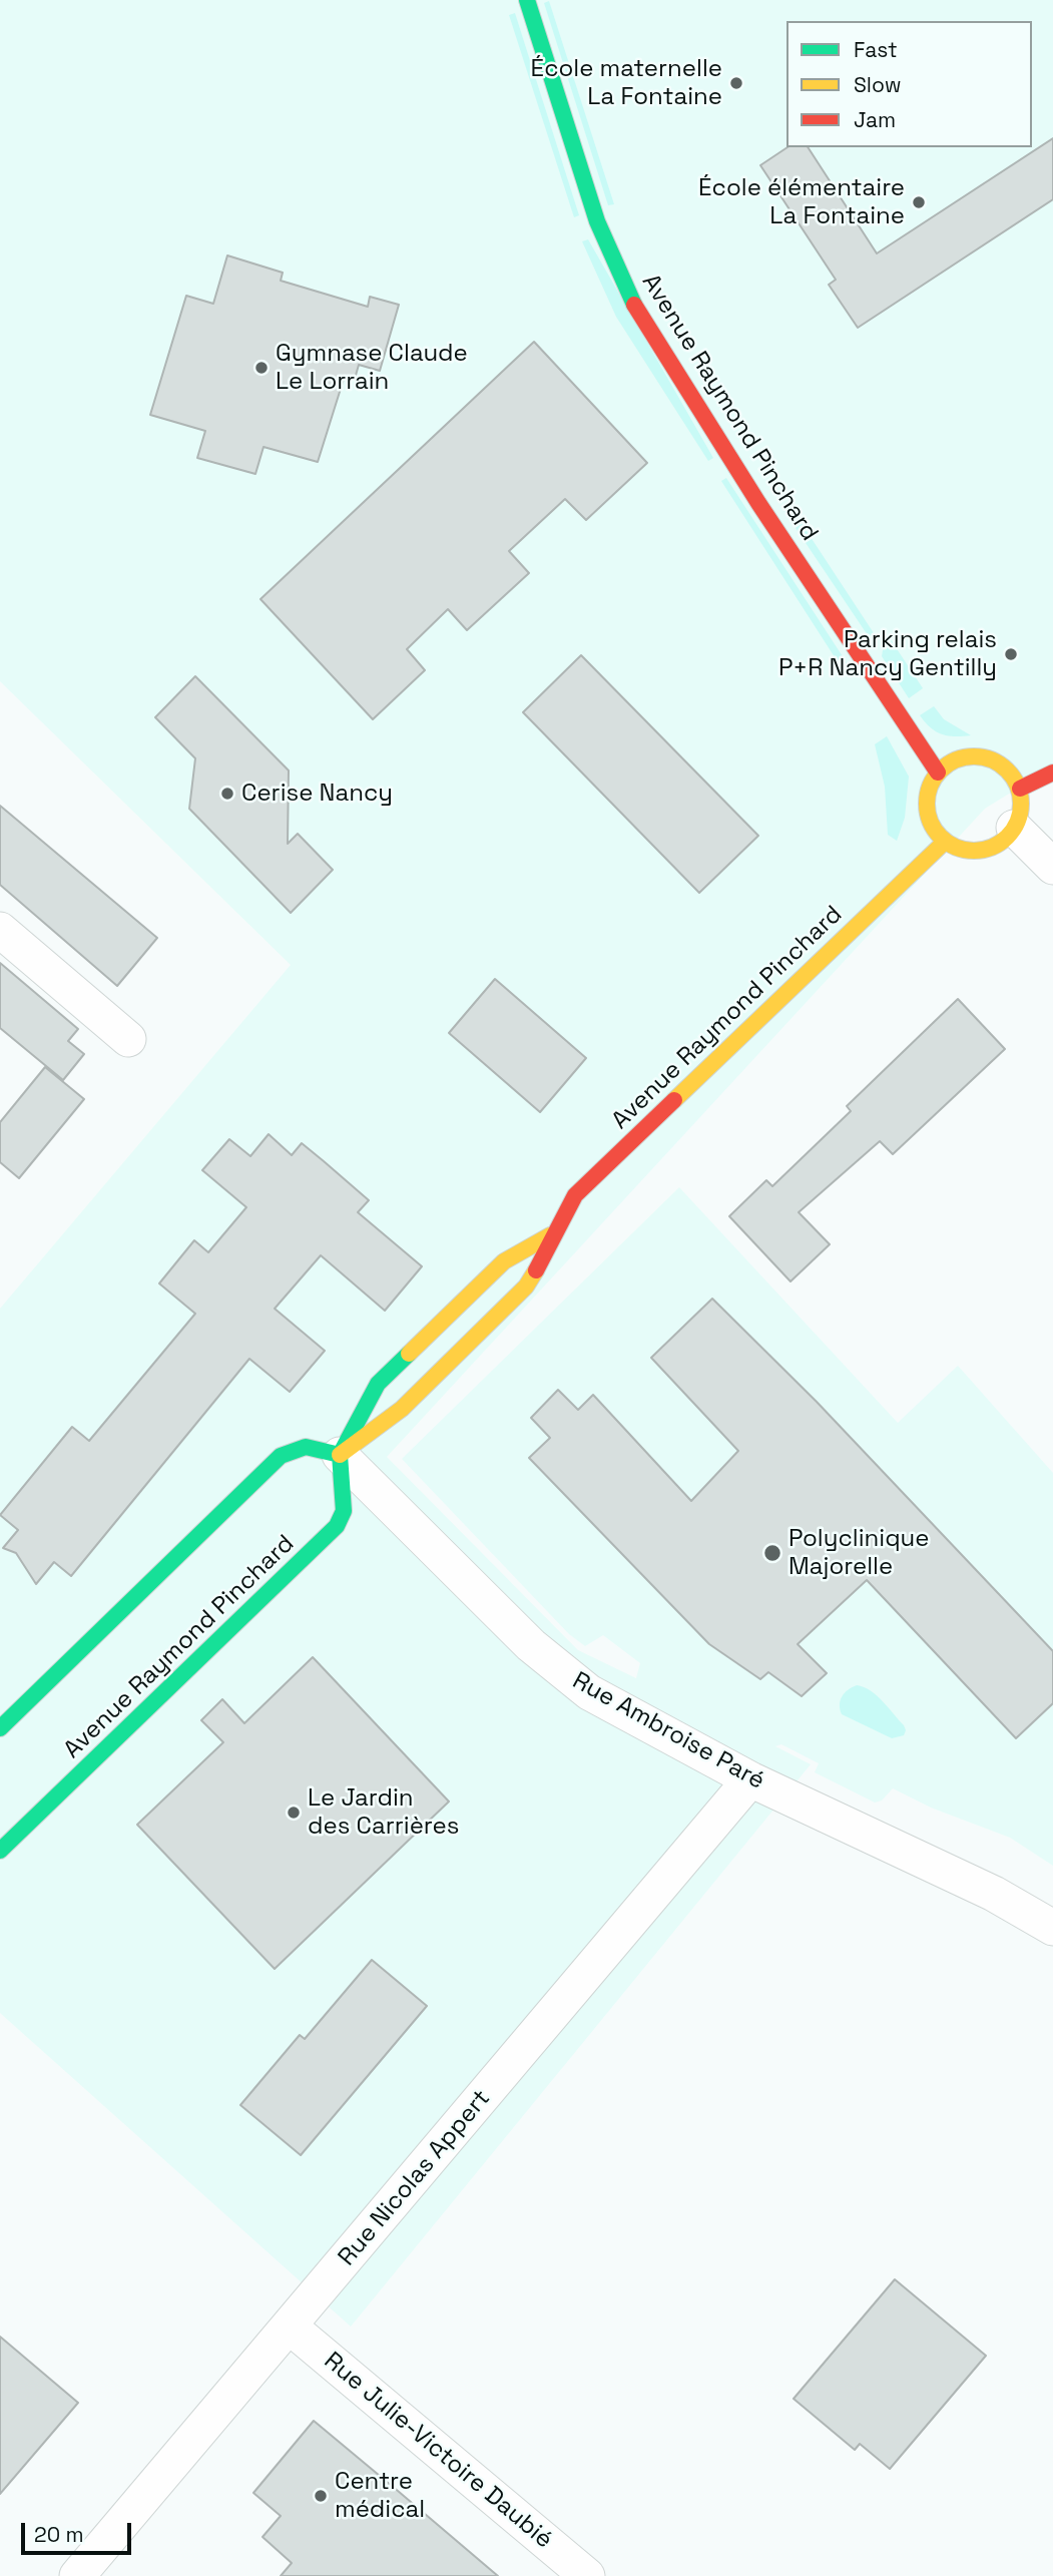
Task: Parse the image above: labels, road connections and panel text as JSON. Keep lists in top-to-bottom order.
{
  "streets": {
    "street": [
      "Avenue Raymond Pinchard",
      "Rue Ambroise Paré",
      "Rue Nicolas Appert",
      "Rue Julie-Victoire Daubié"
    ]
  },
  "crossings": [
    ["Avenue Raymond Pinchard", "Rue Ambroise Paré"],
    ["Rue Ambroise Paré", "Rue Nicolas Appert"],
    ["Rue Nicolas Appert", "Rue Julie-Victoire Daubié"]
  ],
  "places": [
    "École maternelle La Fontaine",
    "École élémentaire La Fontaine",
    "Gymnase Claude Le Lorrain",
    "Parking relais P+R Nancy Gentilly",
    "Cerise Nancy",
    "Polyclinique Majorelle",
    "Le Jardin des Carrières",
    "Centre médical"
  ],
  "legend": ["Fast", "Slow", "Jam"],
  "scale_bar": "20 m"
}
